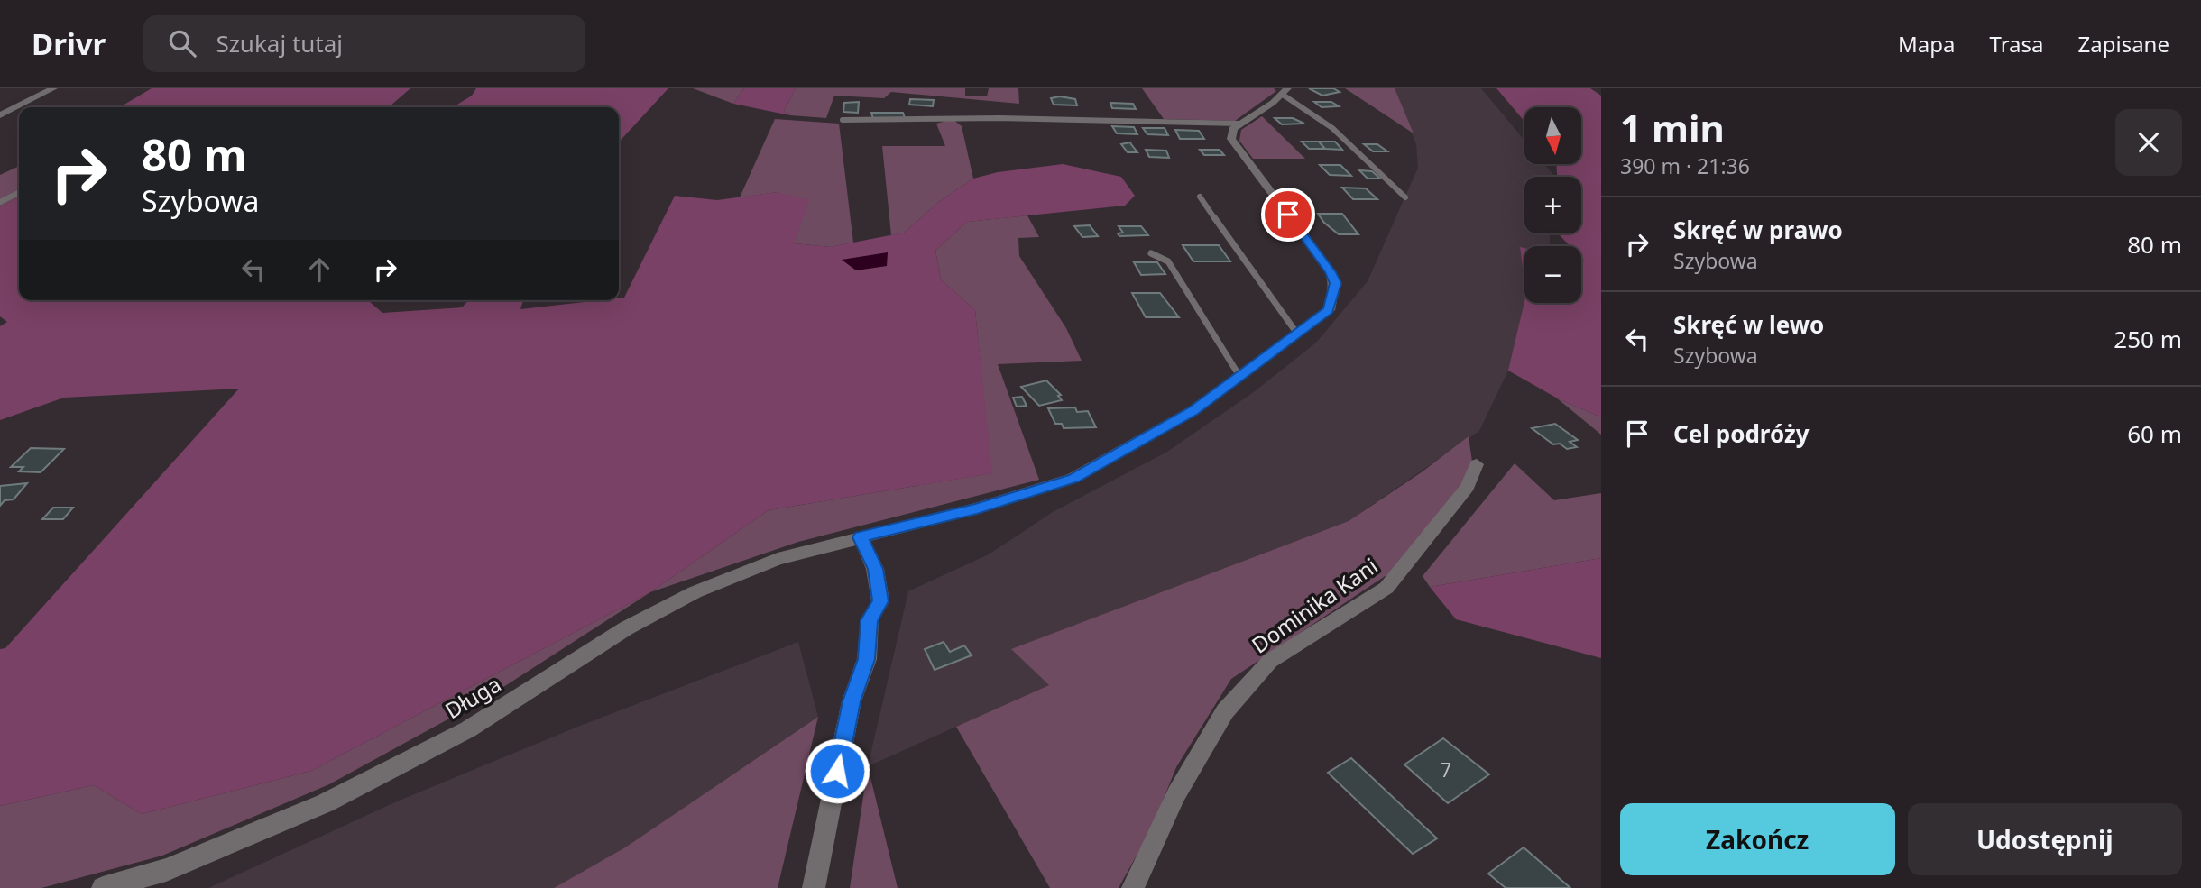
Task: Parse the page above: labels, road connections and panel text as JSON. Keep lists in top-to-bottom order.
{
  "streets": {
    "street": ["Dominika Kani", "Długa"]
  },
  "house_numbers": ["7"],
  "north": "bottom",
  "page": {
    "header": "Drivr",
    "search": "Szukaj tutaj",
    "nav": ["Mapa", "Trasa", "Zapisane"],
    "heading": ["1 min", "390 m · 21:36"],
    "map_buttons": ["+", "−"],
    "turn": ["80 m", "Szybowa"],
    "list": [
      {
        "name": "Skręć w prawo",
        "note": "Szybowa",
        "value": "80 m"
      },
      {
        "name": "Skręć w lewo",
        "note": "Szybowa",
        "value": "250 m"
      },
      {
        "name": "Cel podróży",
        "value": "60 m"
      }
    ],
    "buttons": ["Zakończ", "Udostępnij"]
  }
}
